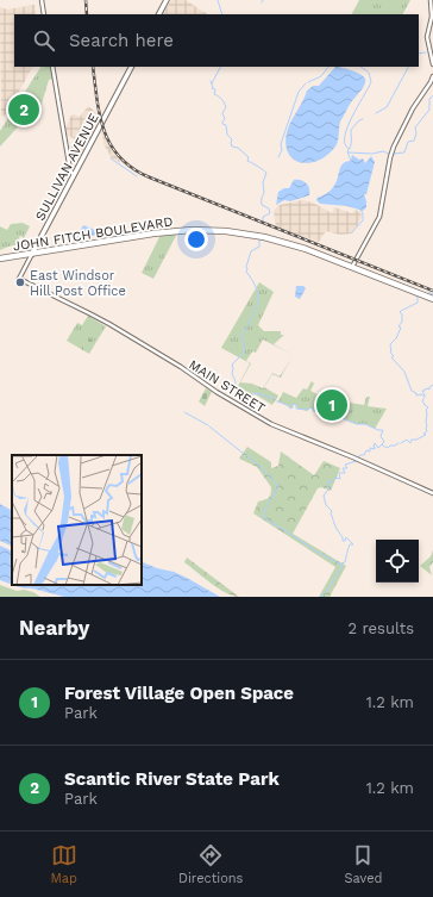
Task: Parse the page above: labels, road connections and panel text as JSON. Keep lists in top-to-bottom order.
{
  "streets": {
    "highway": ["JOHN FITCH BOULEVARD"],
    "main road": ["SULLIVAN AVENUE"],
    "street": ["MAIN STREET"]
  },
  "crossings": [
    ["SULLIVAN AVENUE", "JOHN FITCH BOULEVARD"],
    ["SULLIVAN AVENUE", "MAIN STREET"]
  ],
  "places": ["East Windsor Hill Post Office"],
  "page": {
    "search": "Search here",
    "pins": ["2", "1"],
    "heading": ["Nearby", "2 results"],
    "list": [
      {
        "mark": "1",
        "name": "Forest Village Open Space",
        "note": "Park",
        "value": "1.2 km"
      },
      {
        "mark": "2",
        "name": "Scantic River State Park",
        "note": "Park",
        "value": "1.2 km"
      }
    ],
    "nav": ["Map", "Directions", "Saved"]
  }
}
